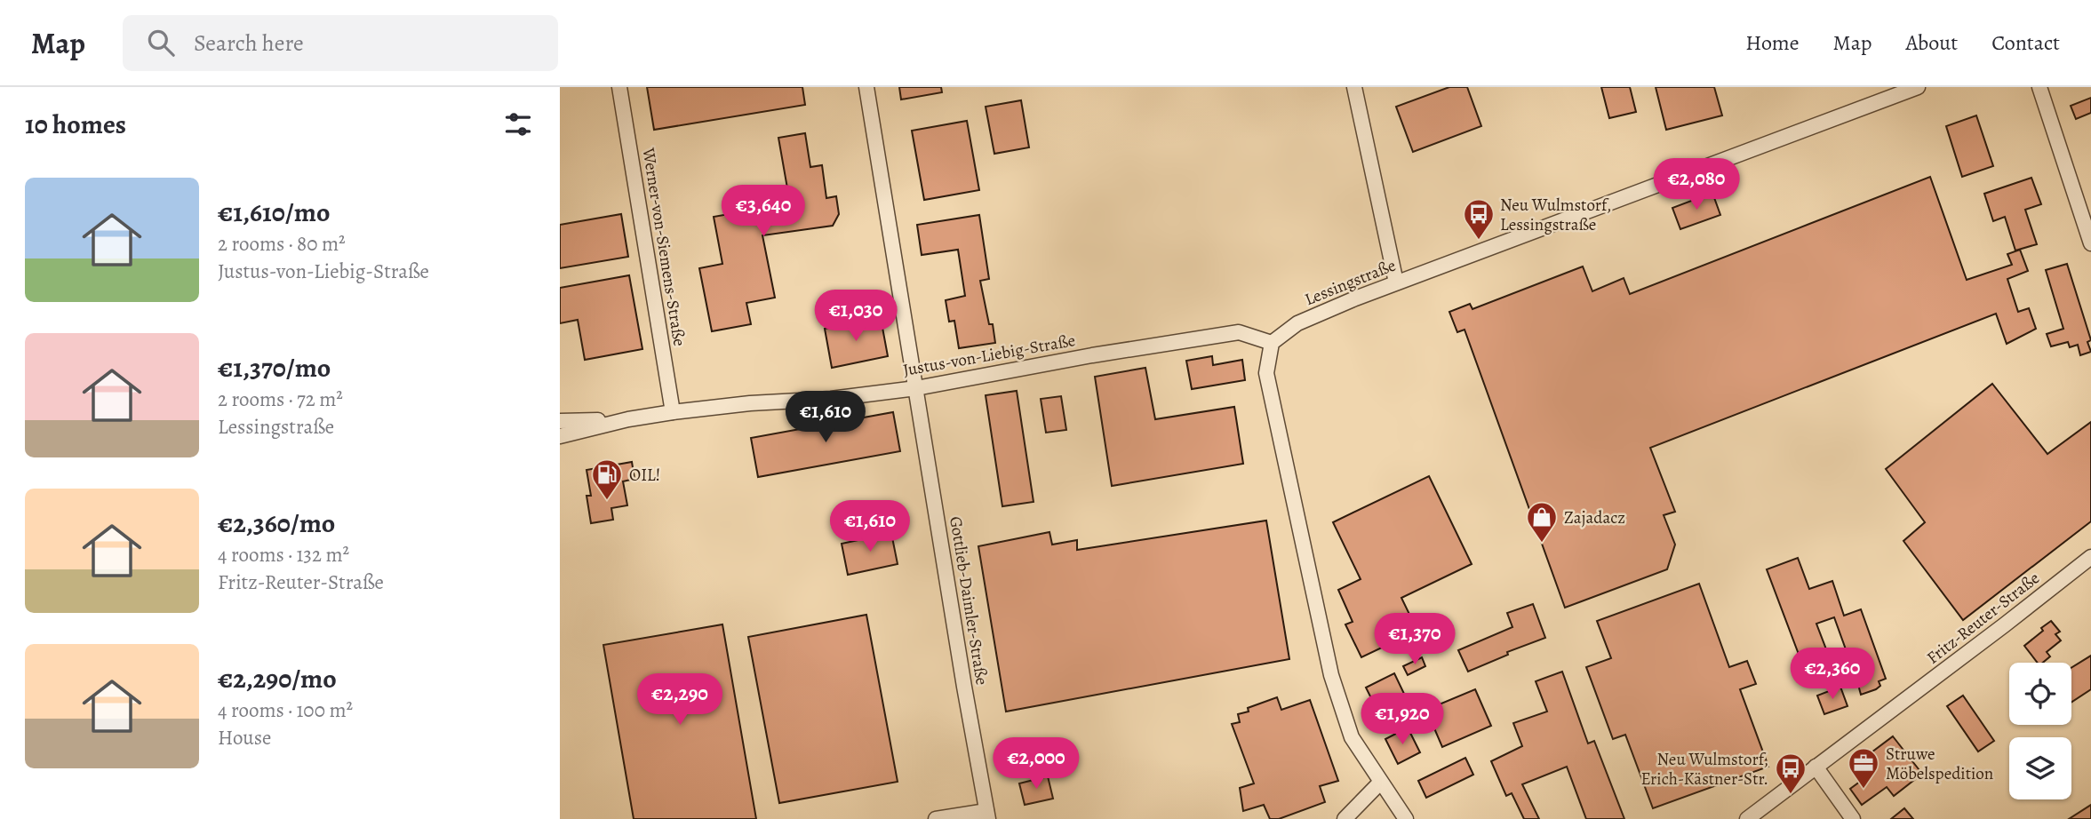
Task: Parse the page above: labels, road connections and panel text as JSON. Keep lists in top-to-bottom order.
{
  "streets": {
    "street": [
      "Werner-von-Siemens-Straße",
      "Lessingstraße",
      "Justus-von-Liebig-Straße",
      "Gottlieb-Daimler-Straße",
      "Fritz-Reuter-Straße"
    ]
  },
  "crossings": [
    ["Werner-von-Siemens-Straße", "Justus-von-Liebig-Straße"],
    ["Lessingstraße", "Justus-von-Liebig-Straße"],
    ["Justus-von-Liebig-Straße", "Gottlieb-Daimler-Straße"]
  ],
  "places": {
    "bus stop": ["Neu Wulmstorf, Lessingstraße", "Neu Wulmstorf, Erich-Kästner-Str."],
    "fuel station": ["OIL!"],
    "shop": ["Zajadacz"],
    "office": ["Struwe Möbelspedition"]
  },
  "page": {
    "header": "Map",
    "search": "Search here",
    "nav": [
      "Home",
      "Map",
      "About",
      "Contact"
    ],
    "heading": "10 homes",
    "price": [
      "€2,080",
      "€3,640",
      "€1,030",
      "€1,610",
      "€1,610",
      "€1,370",
      "€2,360",
      "€2,290",
      "€1,920",
      "€2,000"
    ],
    "list": [
      {
        "name": "€1,610/mo",
        "note": "2 rooms · 80 m² · Justus-von-Liebig-Straße"
      },
      {
        "name": "€1,370/mo",
        "note": "2 rooms · 72 m² · Lessingstraße"
      },
      {
        "name": "€2,360/mo",
        "note": "4 rooms · 132 m² · Fritz-Reuter-Straße"
      },
      {
        "name": "€2,290/mo",
        "note": "4 rooms · 100 m² · House"
      }
    ]
  }
}
